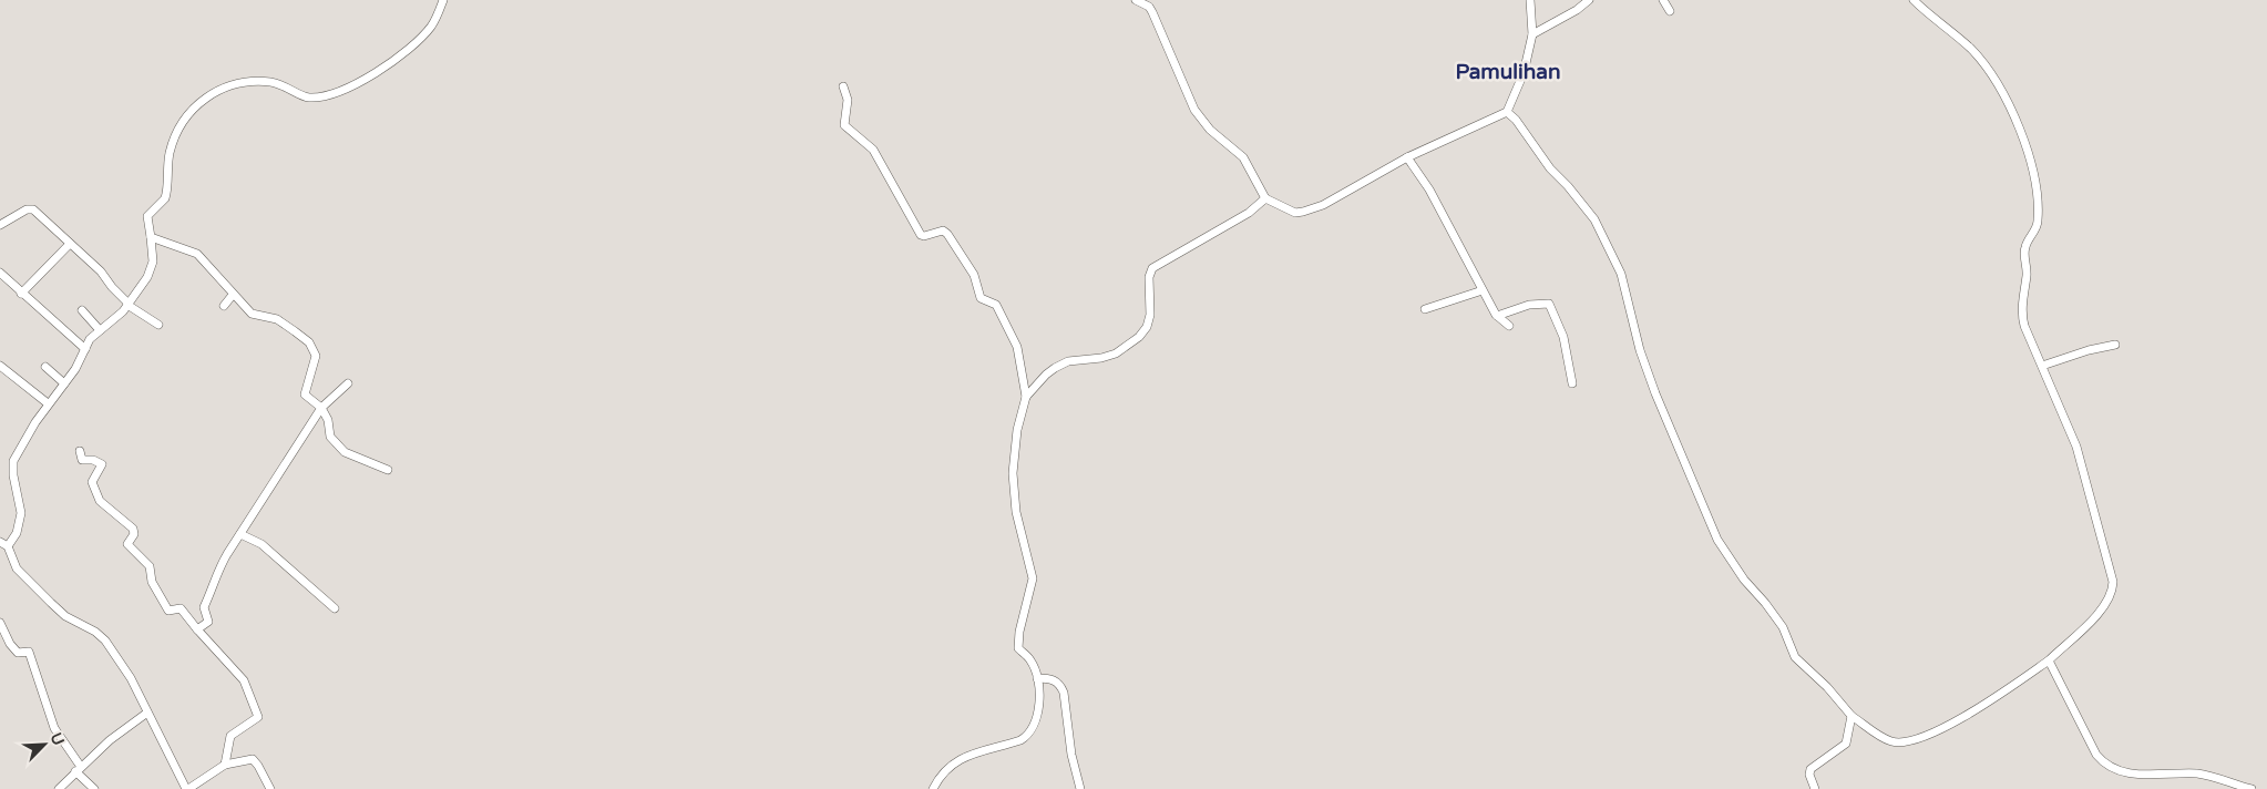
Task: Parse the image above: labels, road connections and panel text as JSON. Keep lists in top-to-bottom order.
{
  "districts": ["Pamulihan"],
  "north": "top right"
}
